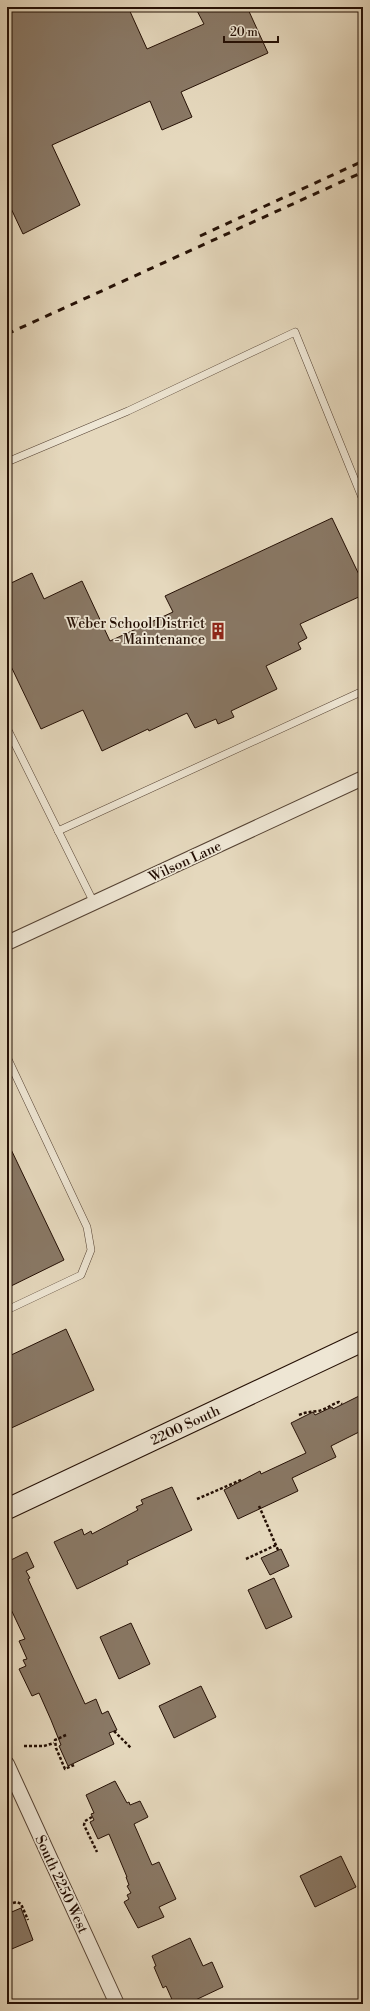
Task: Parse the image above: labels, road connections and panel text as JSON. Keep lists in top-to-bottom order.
{
  "streets": {
    "street": ["Wilson Lane", "2200 South", "South 2250 West"]
  },
  "places": {
    "building": ["Weber School District - Maintenance"]
  },
  "scale_bar": "20 m"
}
